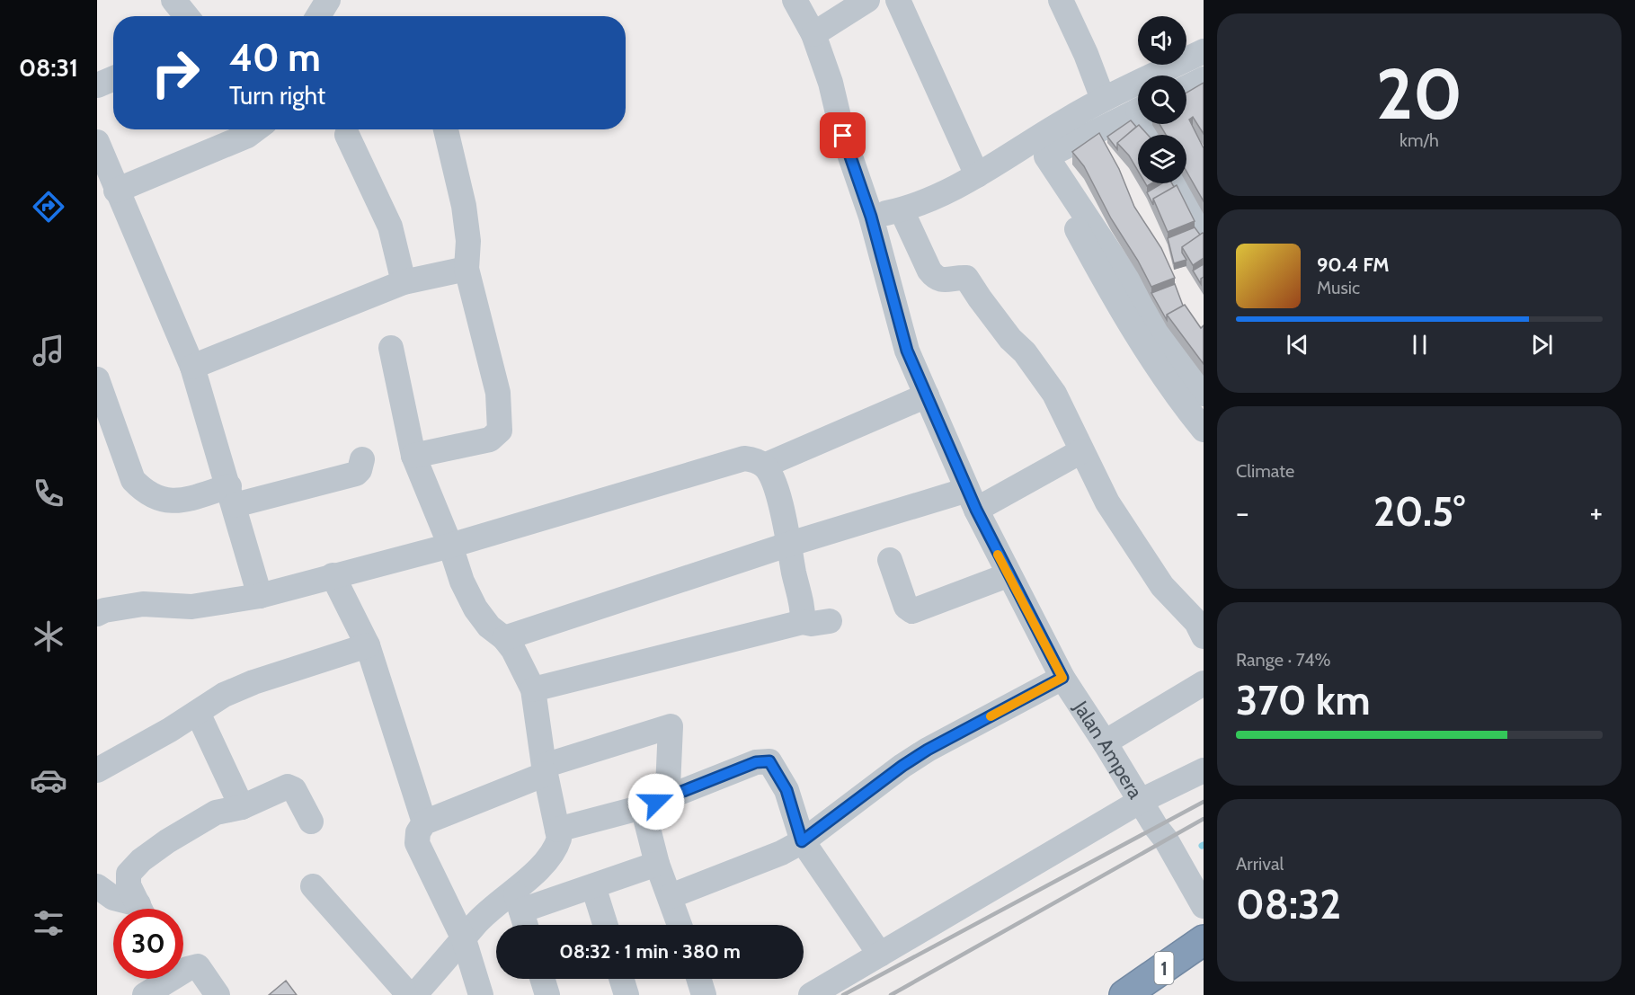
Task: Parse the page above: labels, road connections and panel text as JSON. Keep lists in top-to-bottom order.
{
  "streets": {
    "highway": ["1"],
    "street": ["Jalan Ampera"]
  },
  "page": {
    "tabs": "08:31",
    "tile": [
      ["20", "km/h"],
      "Climate",
      ["Range · 74%", "370 km"],
      ["Arrival", "08:32"]
    ],
    "turn": ["40 m", "Turn right"],
    "song": ["90.4 FM", "Music"],
    "heat": ["−", "20.5°", "+"],
    "limit": "30",
    "trip": "08:32 · 1 min · 380 m"
  }
}
